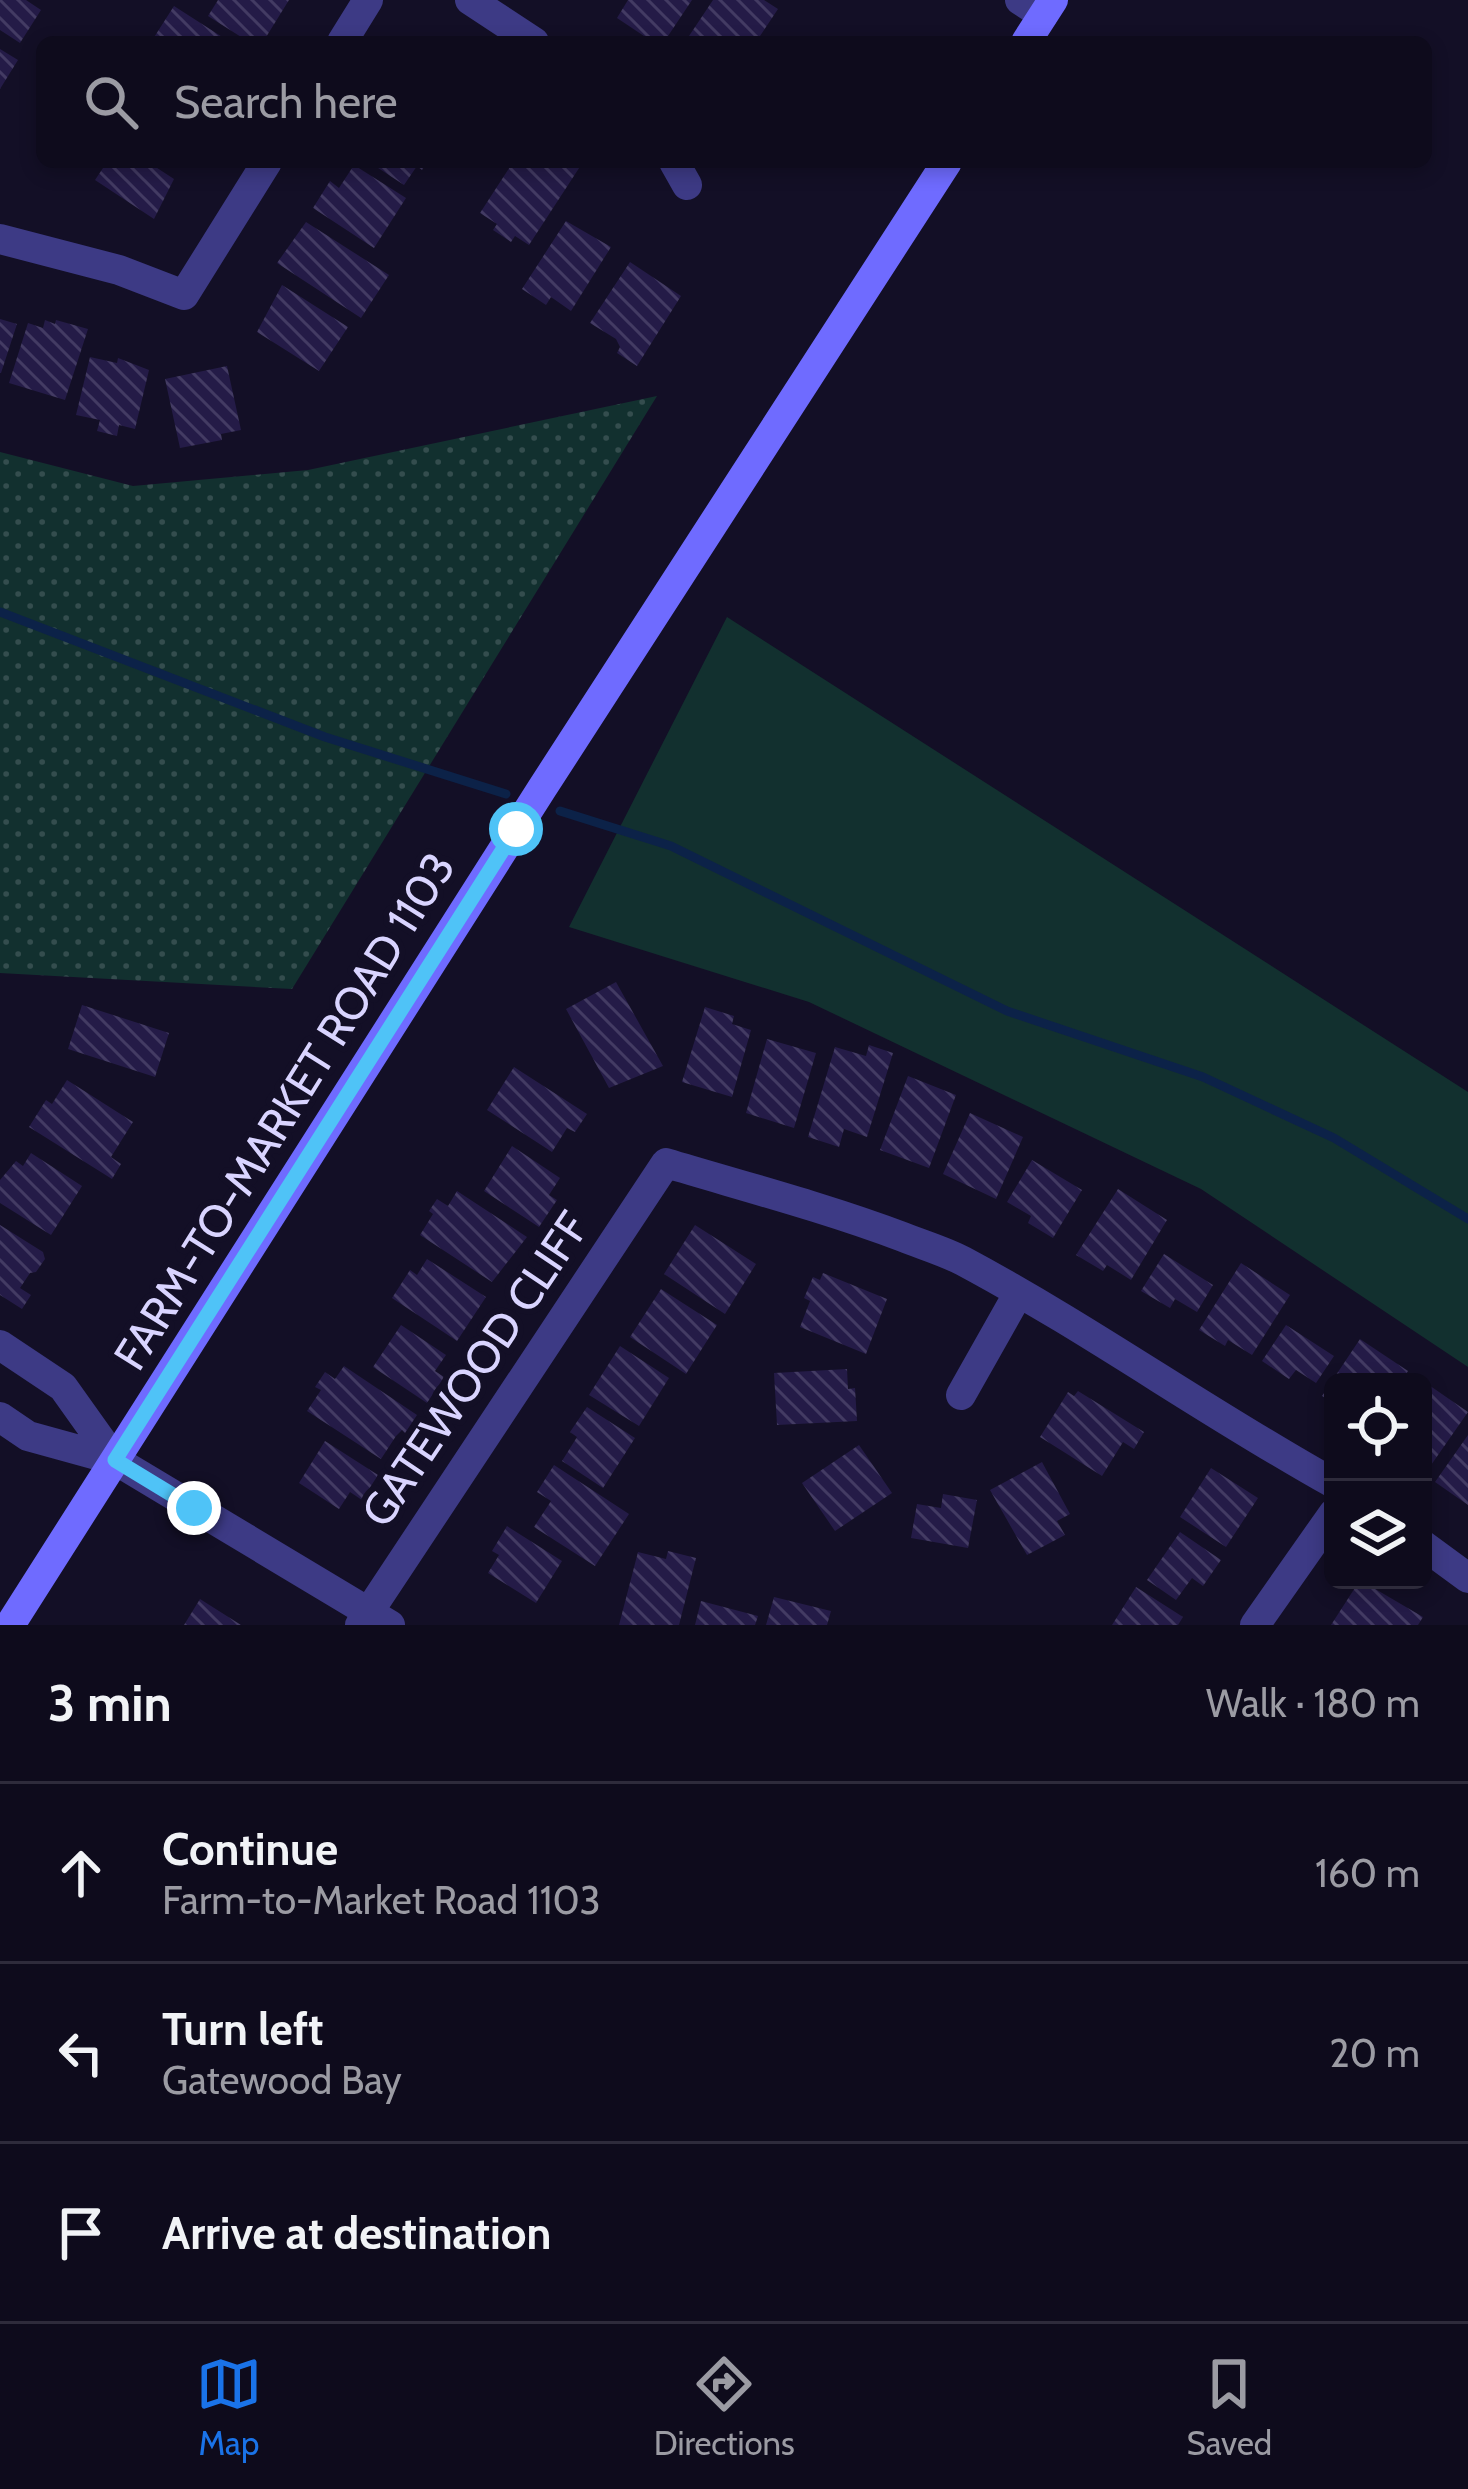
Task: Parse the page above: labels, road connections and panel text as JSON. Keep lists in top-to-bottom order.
{
  "streets": {
    "main road": ["FARM-TO-MARKET ROAD 1103"],
    "street": ["GATEWOOD CLIFF"]
  },
  "page": {
    "search": "Search here",
    "heading": ["3 min", "Walk · 180 m"],
    "list": [
      ["Continue", "Farm-to-Market Road 1103", "160 m"],
      ["Turn left", "Gatewood Bay", "20 m"],
      "Arrive at destination"
    ],
    "nav": ["Map", "Directions", "Saved"]
  }
}
